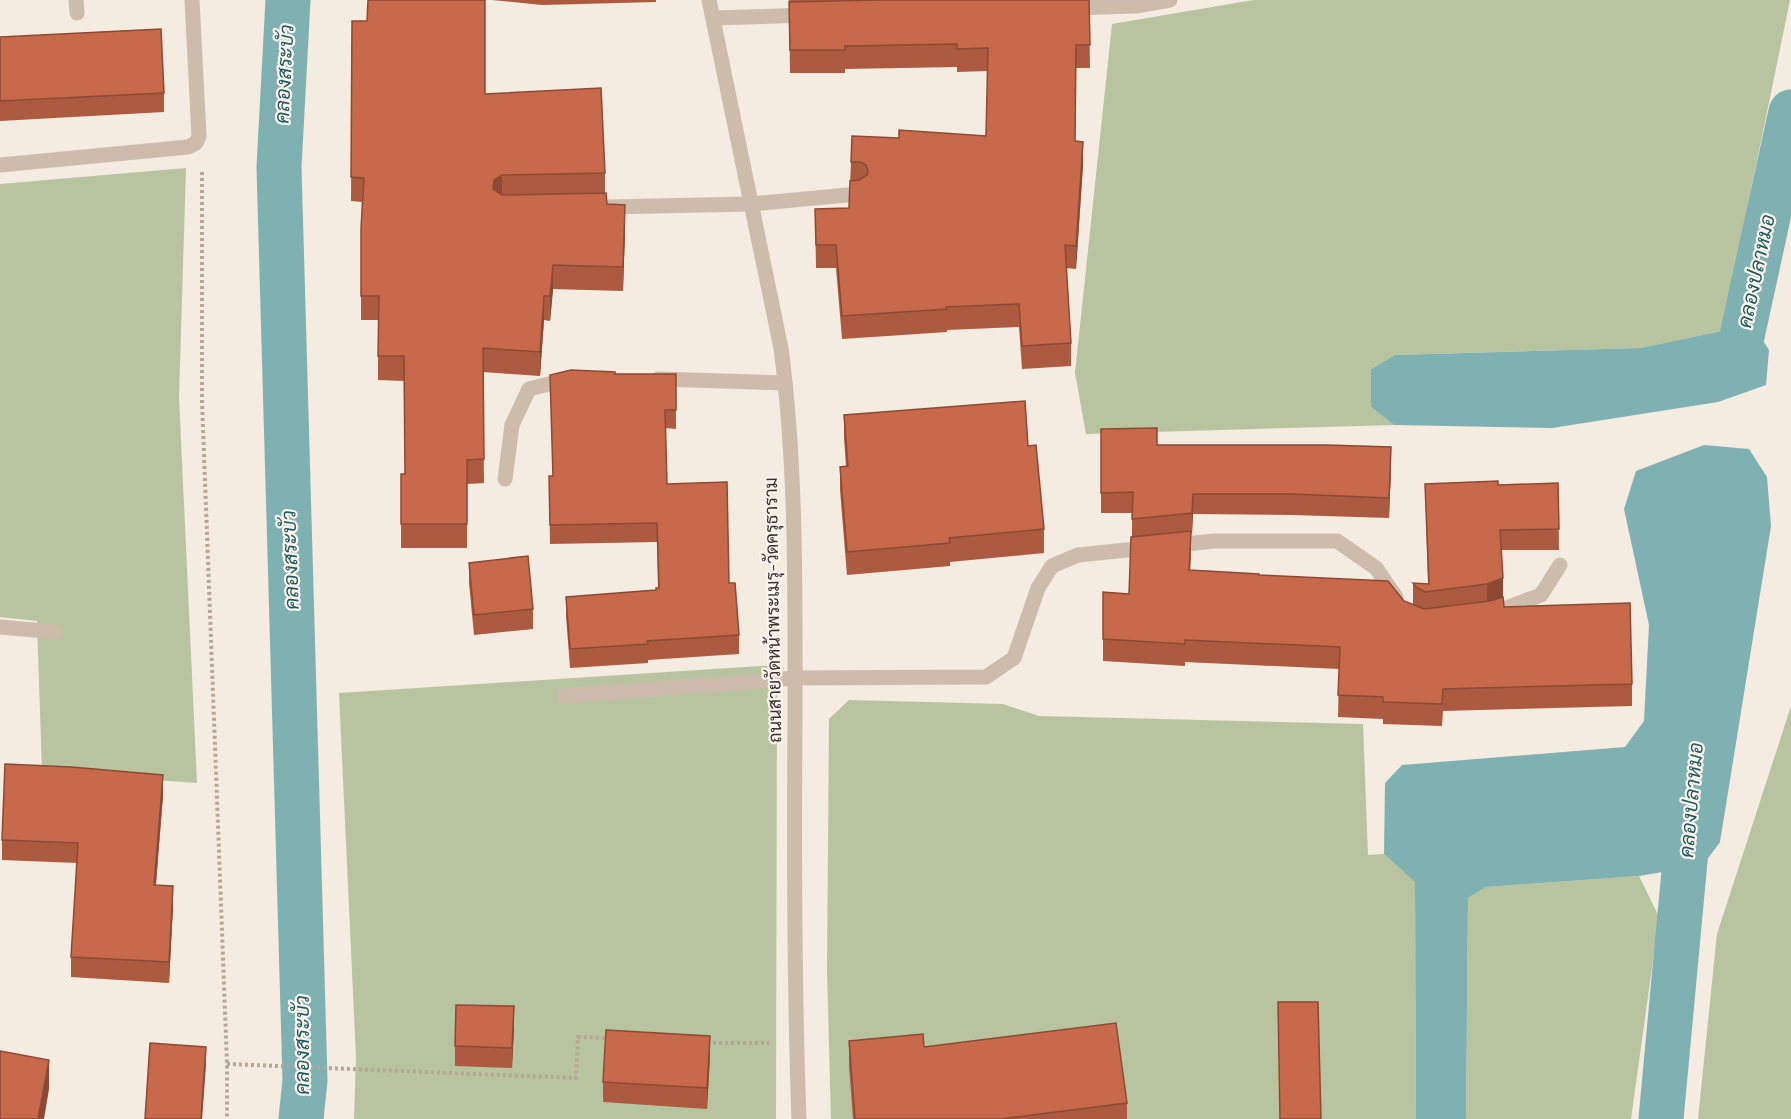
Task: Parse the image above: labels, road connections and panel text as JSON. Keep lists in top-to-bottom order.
{
  "streets": {
    "street": ["ถนนสายวัดหน้าพระเมรุ-วัดครุธาราม"]
  },
  "water": ["คลองสระบัว", "คลองปลาหมอ"]
}
